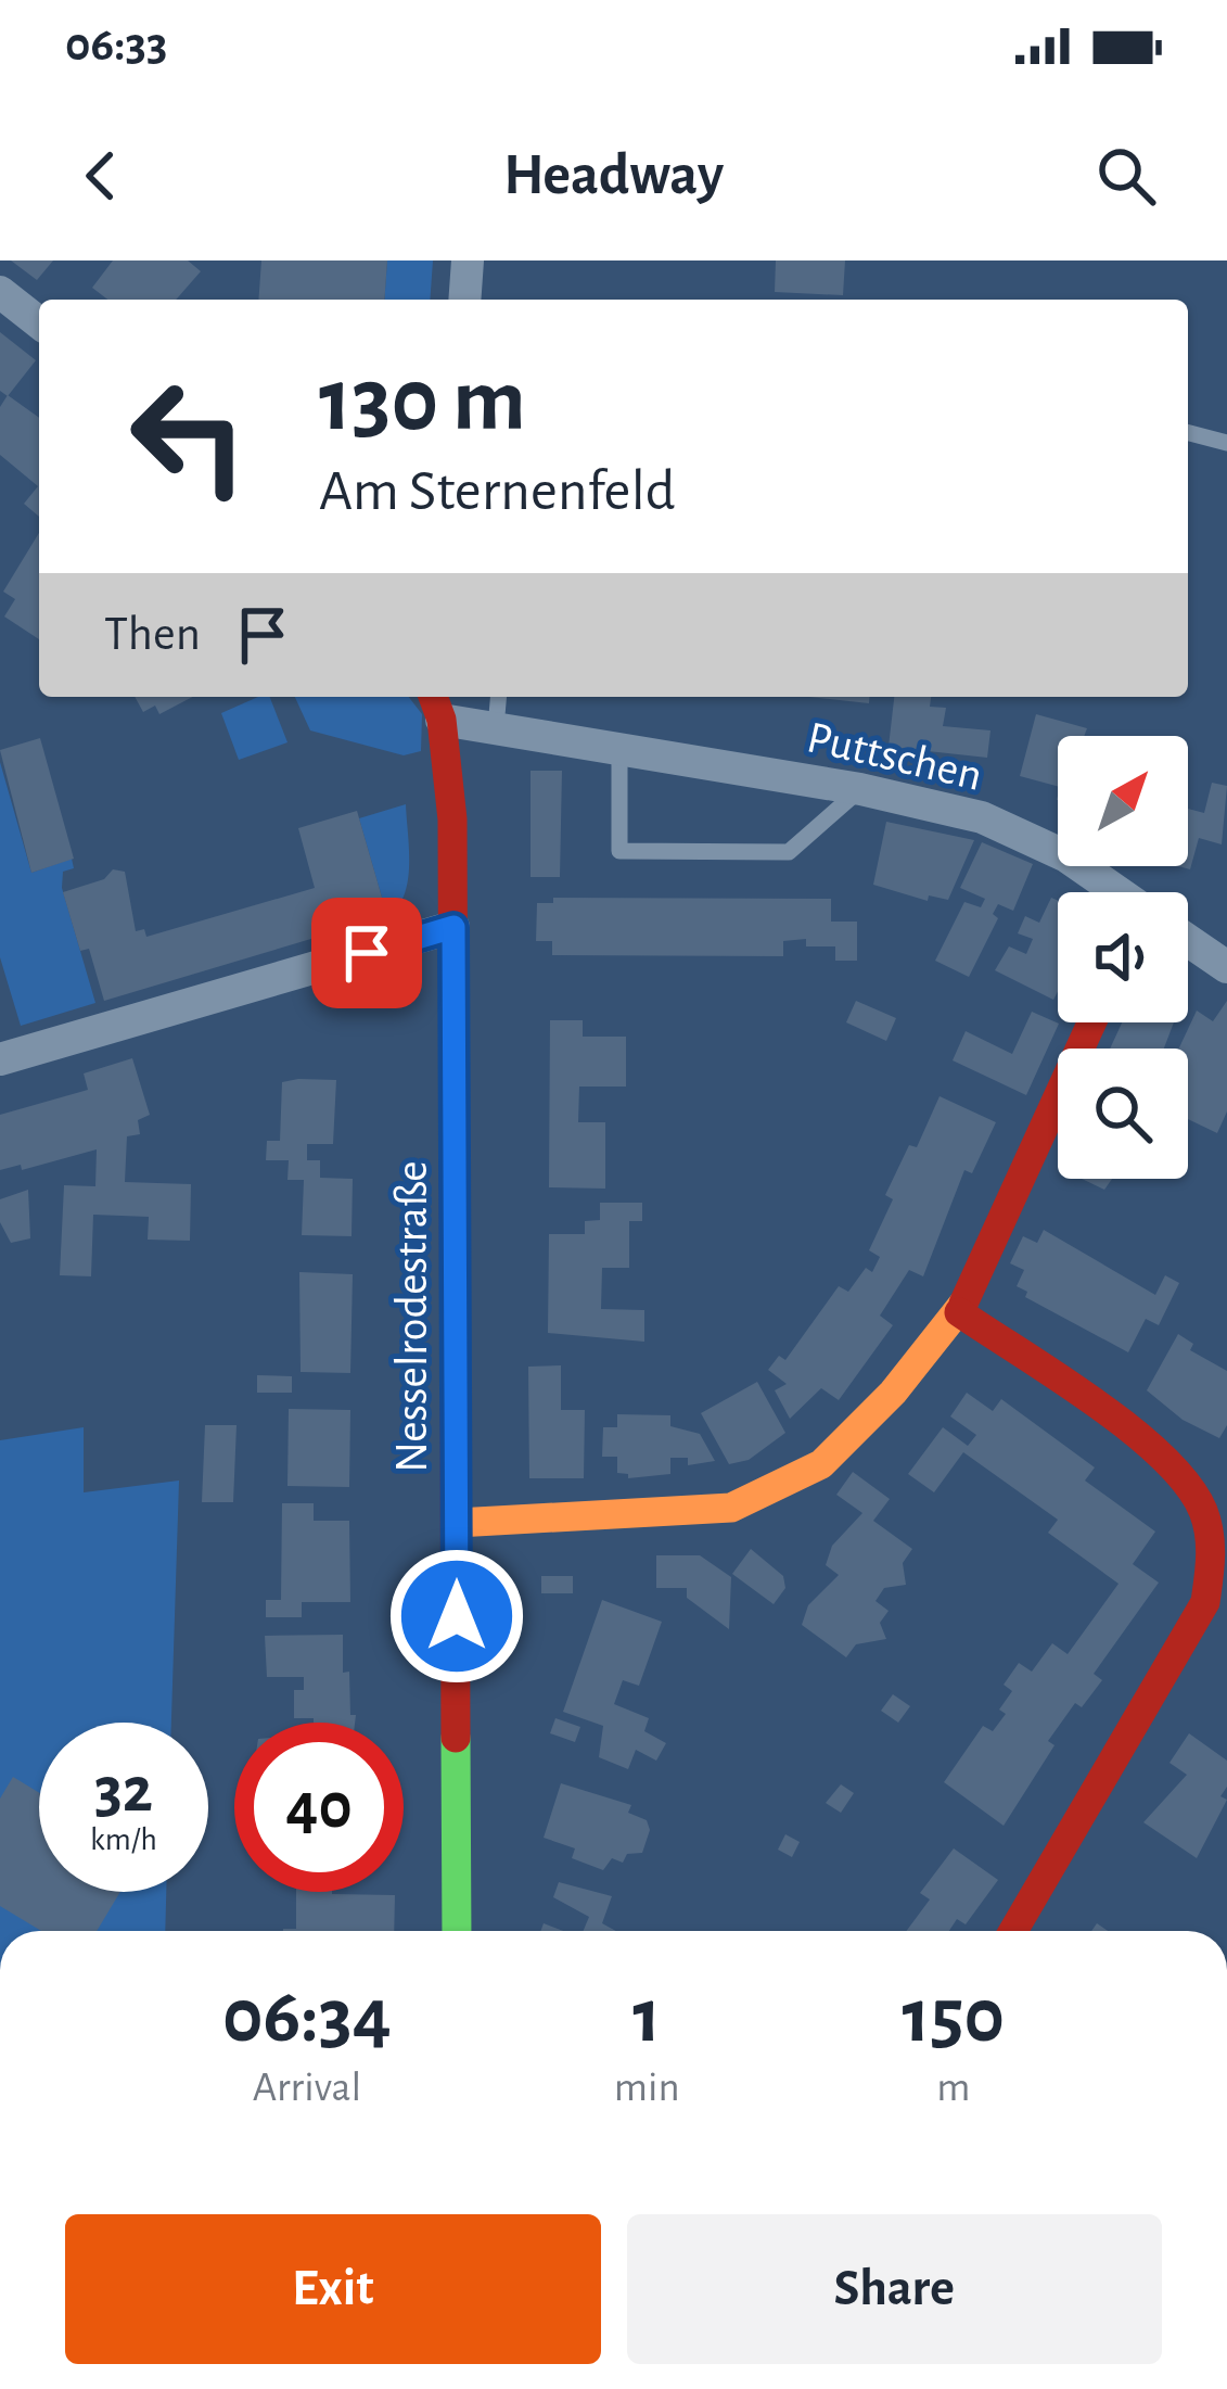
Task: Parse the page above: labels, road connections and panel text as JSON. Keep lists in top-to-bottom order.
{
  "streets": {
    "street": ["Puttschen", "Nesselrodestraße"]
  },
  "crossings": [
    ["Puttschen", "Nesselrodestraße"]
  ],
  "north": "top right",
  "page": {
    "status": "06:33",
    "header": "Headway",
    "turn": ["130 m", "Am Sternenfeld"],
    "then": "Then",
    "speed": "32 km/h",
    "limit": "40",
    "eta": [
      "06:34",
      "Arrival",
      "1",
      "min",
      "150",
      "m"
    ],
    "buttons": ["Exit", "Share"]
  }
}
